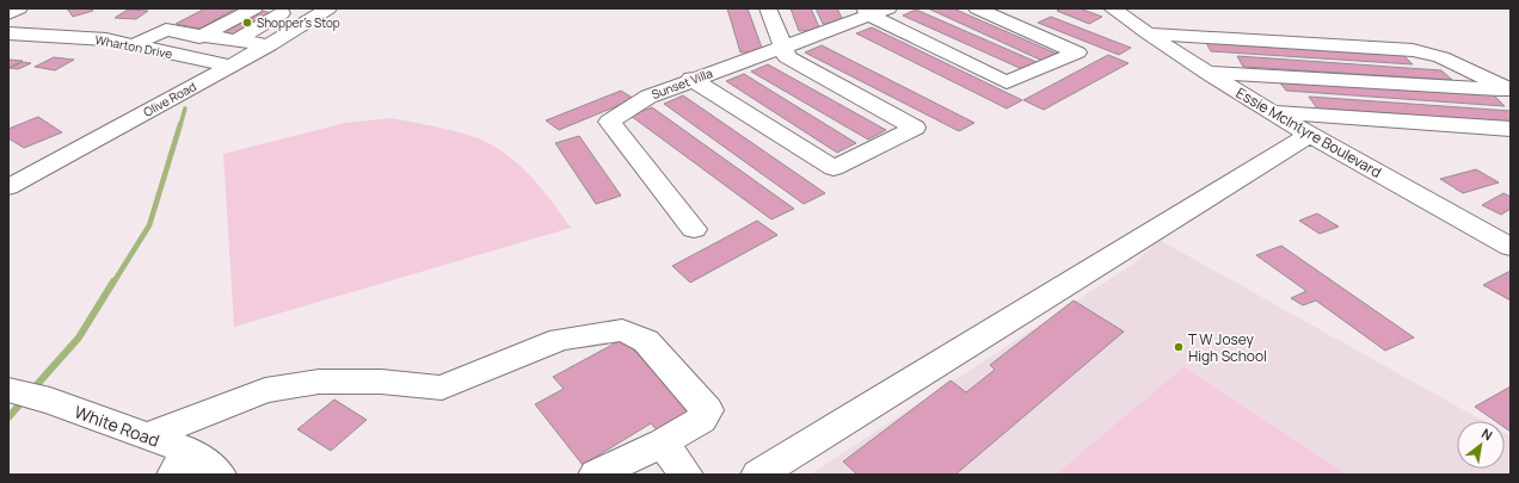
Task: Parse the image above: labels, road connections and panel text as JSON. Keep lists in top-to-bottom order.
{
  "streets": {
    "street": [
      "Wharton Drive",
      "Sunset Villa",
      "Olive Road",
      "Essie McIntyre Boulevard",
      "White Road"
    ]
  },
  "crossings": [
    ["Wharton Drive", "Olive Road"]
  ],
  "places": ["Shopper's Stop", "T W Josey High School"],
  "north": "top right"
}
